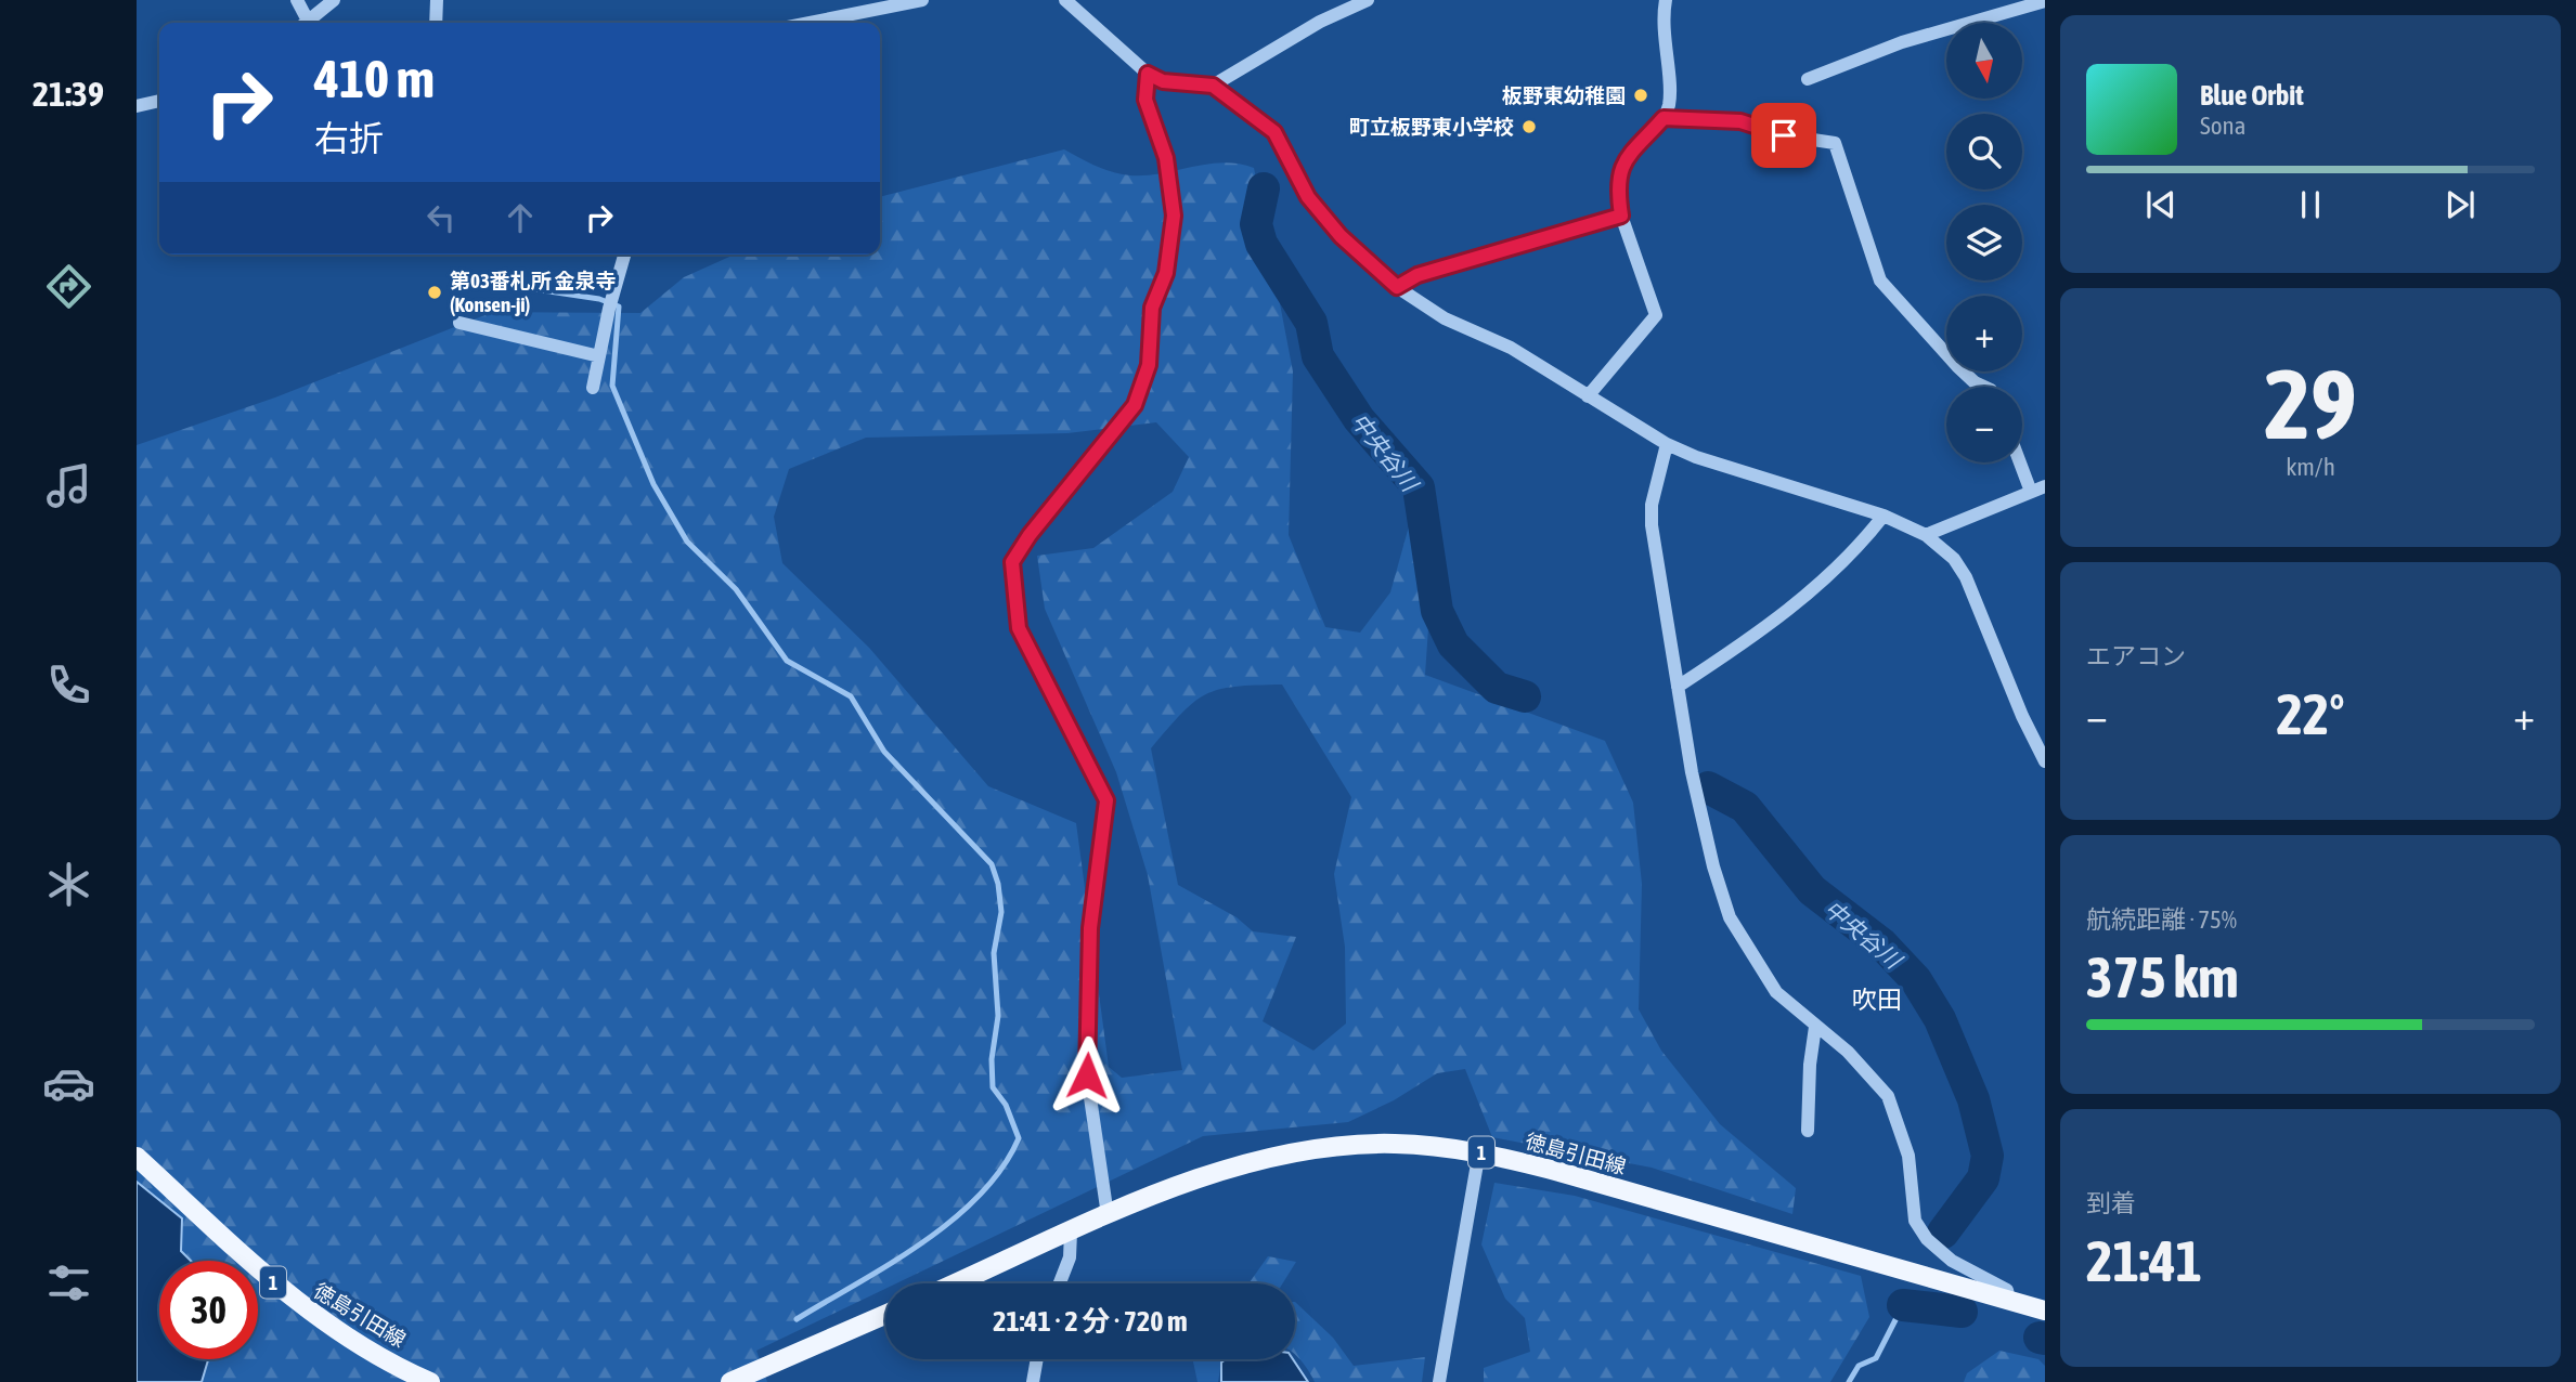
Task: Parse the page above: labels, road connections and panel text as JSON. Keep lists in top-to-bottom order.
{
  "streets": {
    "main road": ["1", "徳島引田線"]
  },
  "districts": ["吹田"],
  "water": ["中央谷川"],
  "places": ["板野東幼稚園", "町立板野東小学校", "第03番札所 金泉寺 (Konsen-ji)"],
  "north": "bottom",
  "page": {
    "tabs": "21:39",
    "map_buttons": ["+", "−"],
    "turn": ["410 m", "右折"],
    "song": ["Blue Orbit", "Sona"],
    "tile": [
      ["29", "km/h"],
      "エアコン",
      ["航続距離 · 75%", "375 km"],
      ["到着", "21:41"]
    ],
    "heat": ["−", "22°", "+"],
    "limit": "30",
    "trip": "21:41 · 2 分 · 720 m"
  }
}
